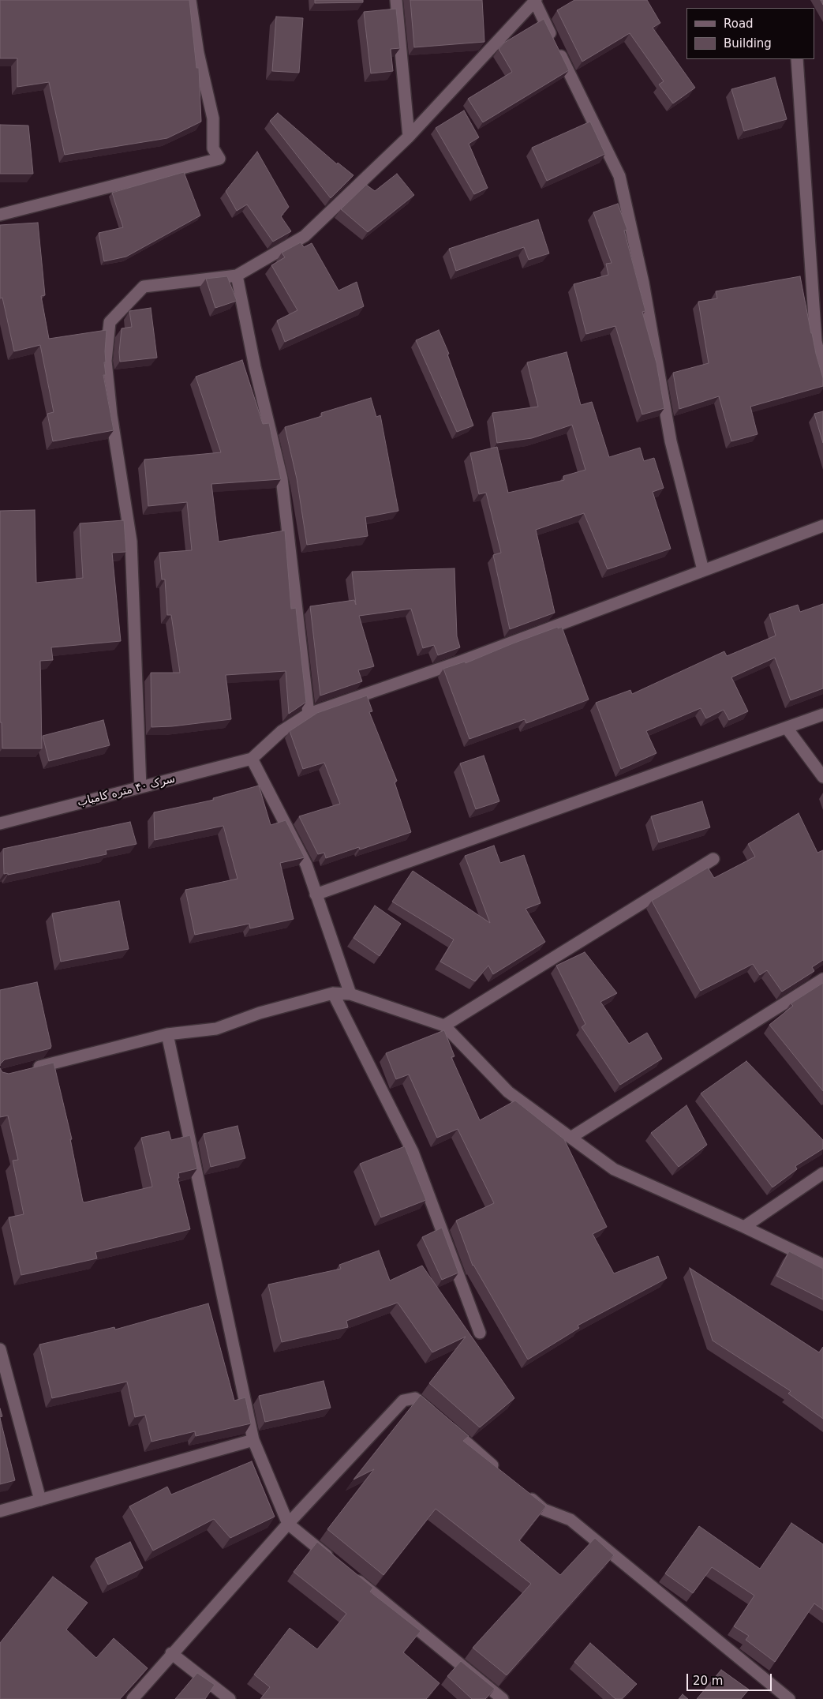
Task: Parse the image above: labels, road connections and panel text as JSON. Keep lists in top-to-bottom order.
{
  "streets": {
    "street": ["سرک ۴۰ متره کامیاب"]
  },
  "legend": ["Road", "Building"],
  "scale_bar": "20 m"
}
